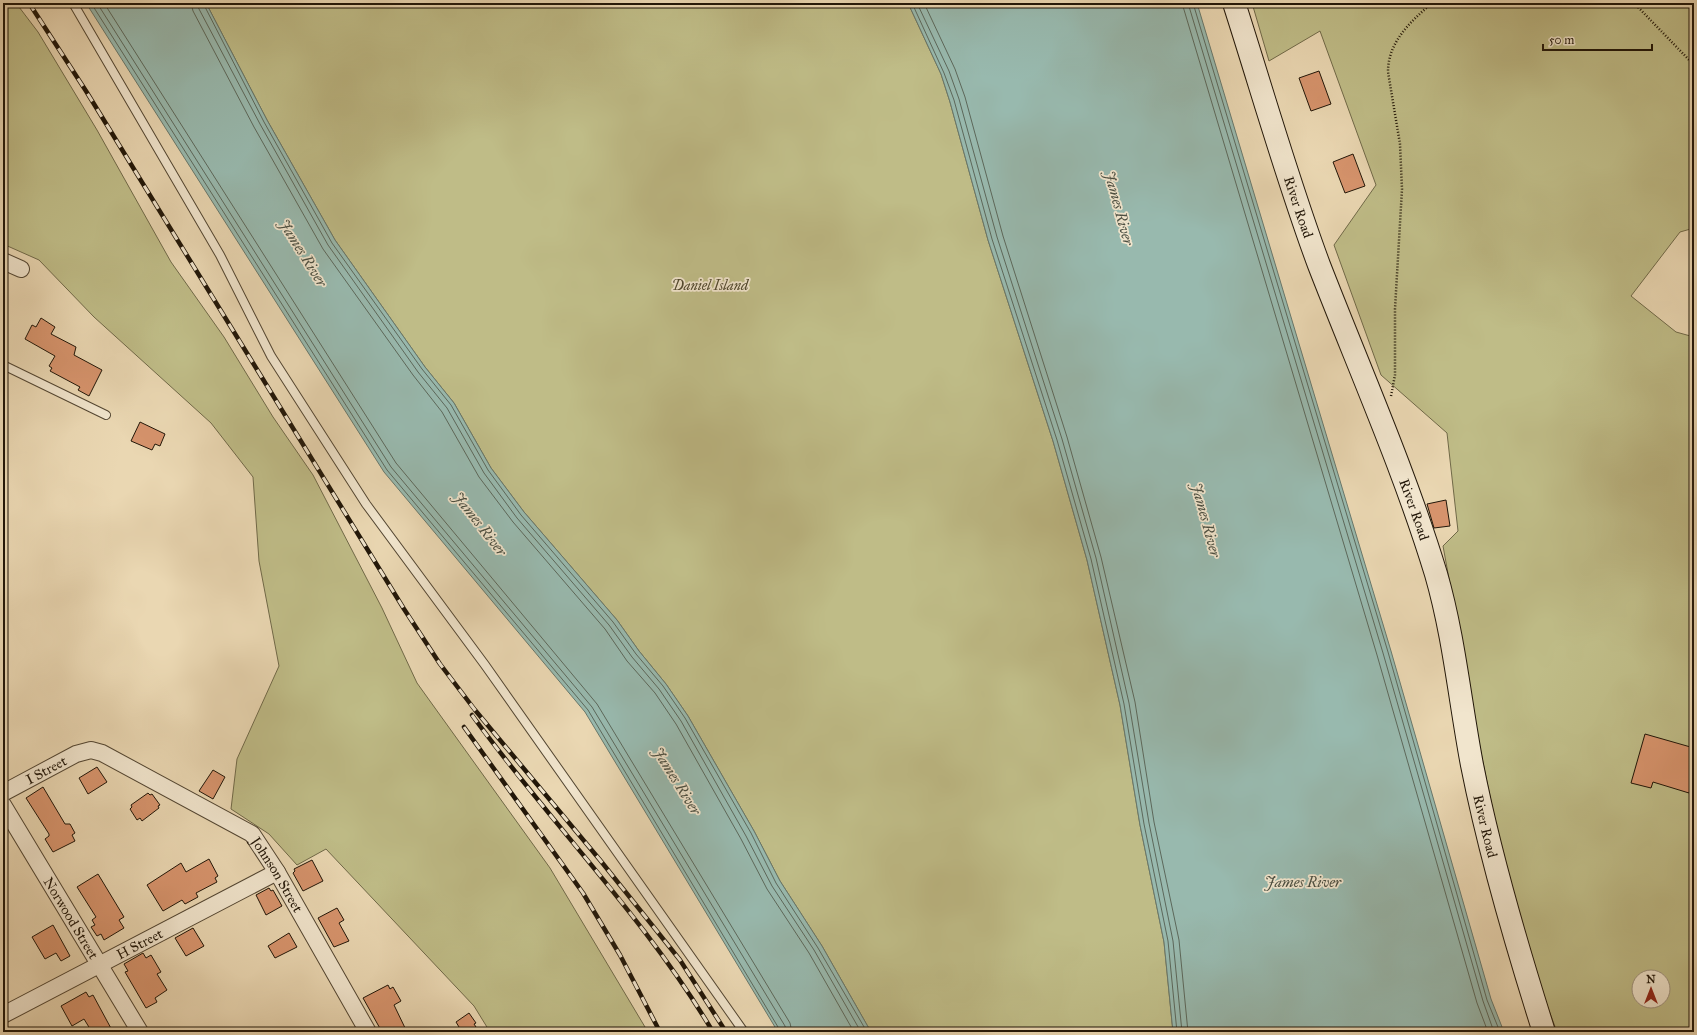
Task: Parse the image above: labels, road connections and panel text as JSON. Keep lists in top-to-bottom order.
{
  "streets": {
    "street": [
      "River Road",
      "I Street",
      "Johnson Street",
      "Norwood Street",
      "H Street"
    ]
  },
  "crossings": [
    ["I Street", "Johnson Street"],
    ["Johnson Street", "H Street"],
    ["Norwood Street", "H Street"]
  ],
  "water": ["James River"],
  "parks": ["Daniel Island"],
  "scale_bar": "50 m",
  "north": "top"
}
